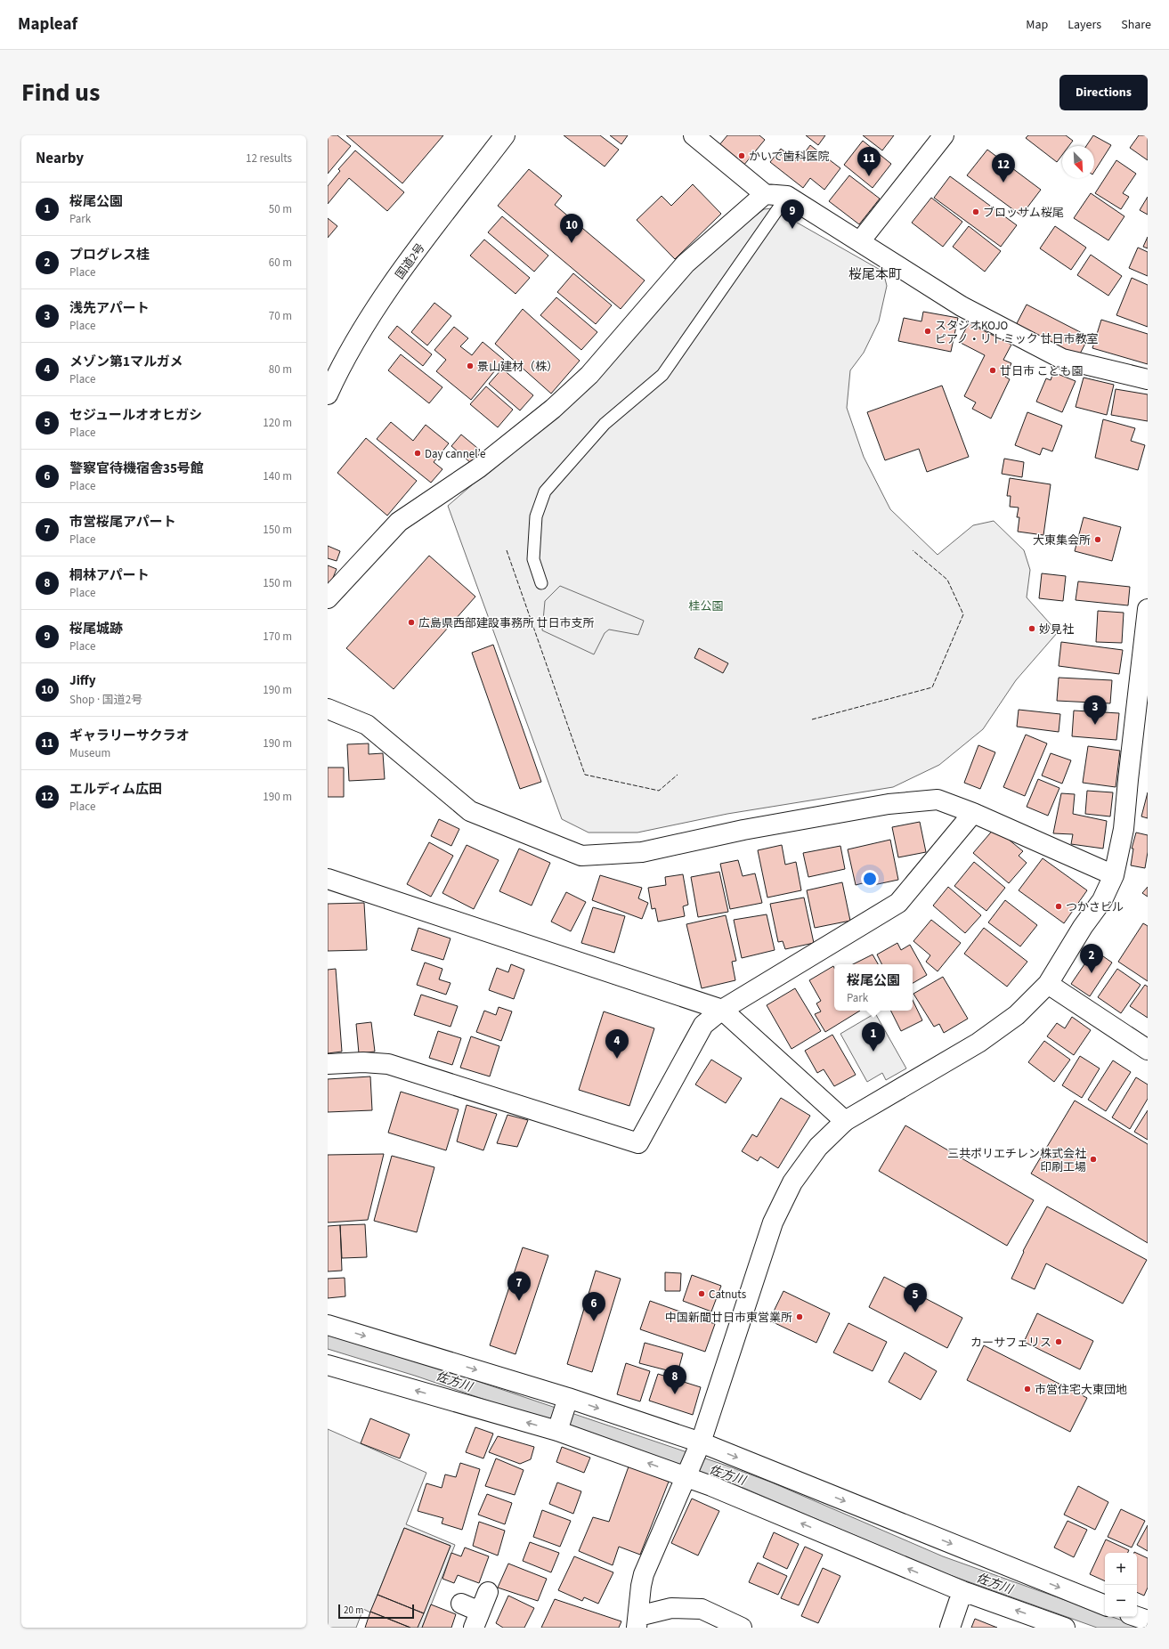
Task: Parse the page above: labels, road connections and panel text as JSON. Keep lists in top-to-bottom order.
{
  "streets": {
    "main road": ["国道2号"]
  },
  "districts": ["桜尾本町"],
  "water": ["佐方川"],
  "parks": ["桂公園"],
  "places": [
    "かいで歯科医院",
    "ブロッサム桜尾",
    "スタジオKOJO ピアノ・リトミック 廿日市教室",
    "景山建材（株）",
    "廿日市 こども園",
    "Day cannel’e",
    "大東集会所",
    "広島県西部建設事務所 廿日市支所",
    "妙見社",
    "つかさビル",
    "三共ポリエチレン株式会社 印刷工場",
    "Catnuts",
    "中国新聞廿日市東営業所",
    "カーサフェリス",
    "市営住宅大東団地"
  ],
  "scale_bar": "20 m",
  "north": "bottom right",
  "page": {
    "header": "Mapleaf",
    "nav": ["Map", "Layers", "Share"],
    "title": "Find us",
    "buttons": "Directions",
    "heading": ["Nearby", "12 results"],
    "pins": [
      "11",
      "12",
      "9",
      "10",
      "3",
      "2",
      "1",
      "4",
      "7",
      "5",
      "6",
      "8"
    ],
    "list": [
      {
        "mark": "1",
        "name": "桜尾公園",
        "note": "Park",
        "value": "50 m"
      },
      {
        "mark": "2",
        "name": "プログレス桂",
        "note": "Place",
        "value": "60 m"
      },
      {
        "mark": "3",
        "name": "浅先アパート",
        "note": "Place",
        "value": "70 m"
      },
      {
        "mark": "4",
        "name": "メゾン第1マルガメ",
        "note": "Place",
        "value": "80 m"
      },
      {
        "mark": "5",
        "name": "セジュールオオヒガシ",
        "note": "Place",
        "value": "120 m"
      },
      {
        "mark": "6",
        "name": "警察官待機宿舎35号館",
        "note": "Place",
        "value": "140 m"
      },
      {
        "mark": "7",
        "name": "市営桜尾アパート",
        "note": "Place",
        "value": "150 m"
      },
      {
        "mark": "8",
        "name": "桐林アパート",
        "note": "Place",
        "value": "150 m"
      },
      {
        "mark": "9",
        "name": "桜尾城跡",
        "note": "Place",
        "value": "170 m"
      },
      {
        "mark": "10",
        "name": "Jiffy",
        "note": "Shop · 国道2号",
        "value": "190 m"
      },
      {
        "mark": "11",
        "name": "ギャラリーサクラオ",
        "note": "Museum",
        "value": "190 m"
      },
      {
        "mark": "12",
        "name": "エルディム広田",
        "note": "Place",
        "value": "190 m"
      }
    ],
    "popup": ["桜尾公園", "Park"],
    "map_buttons": ["+", "−"],
    "scale": "20 m"
  }
}
